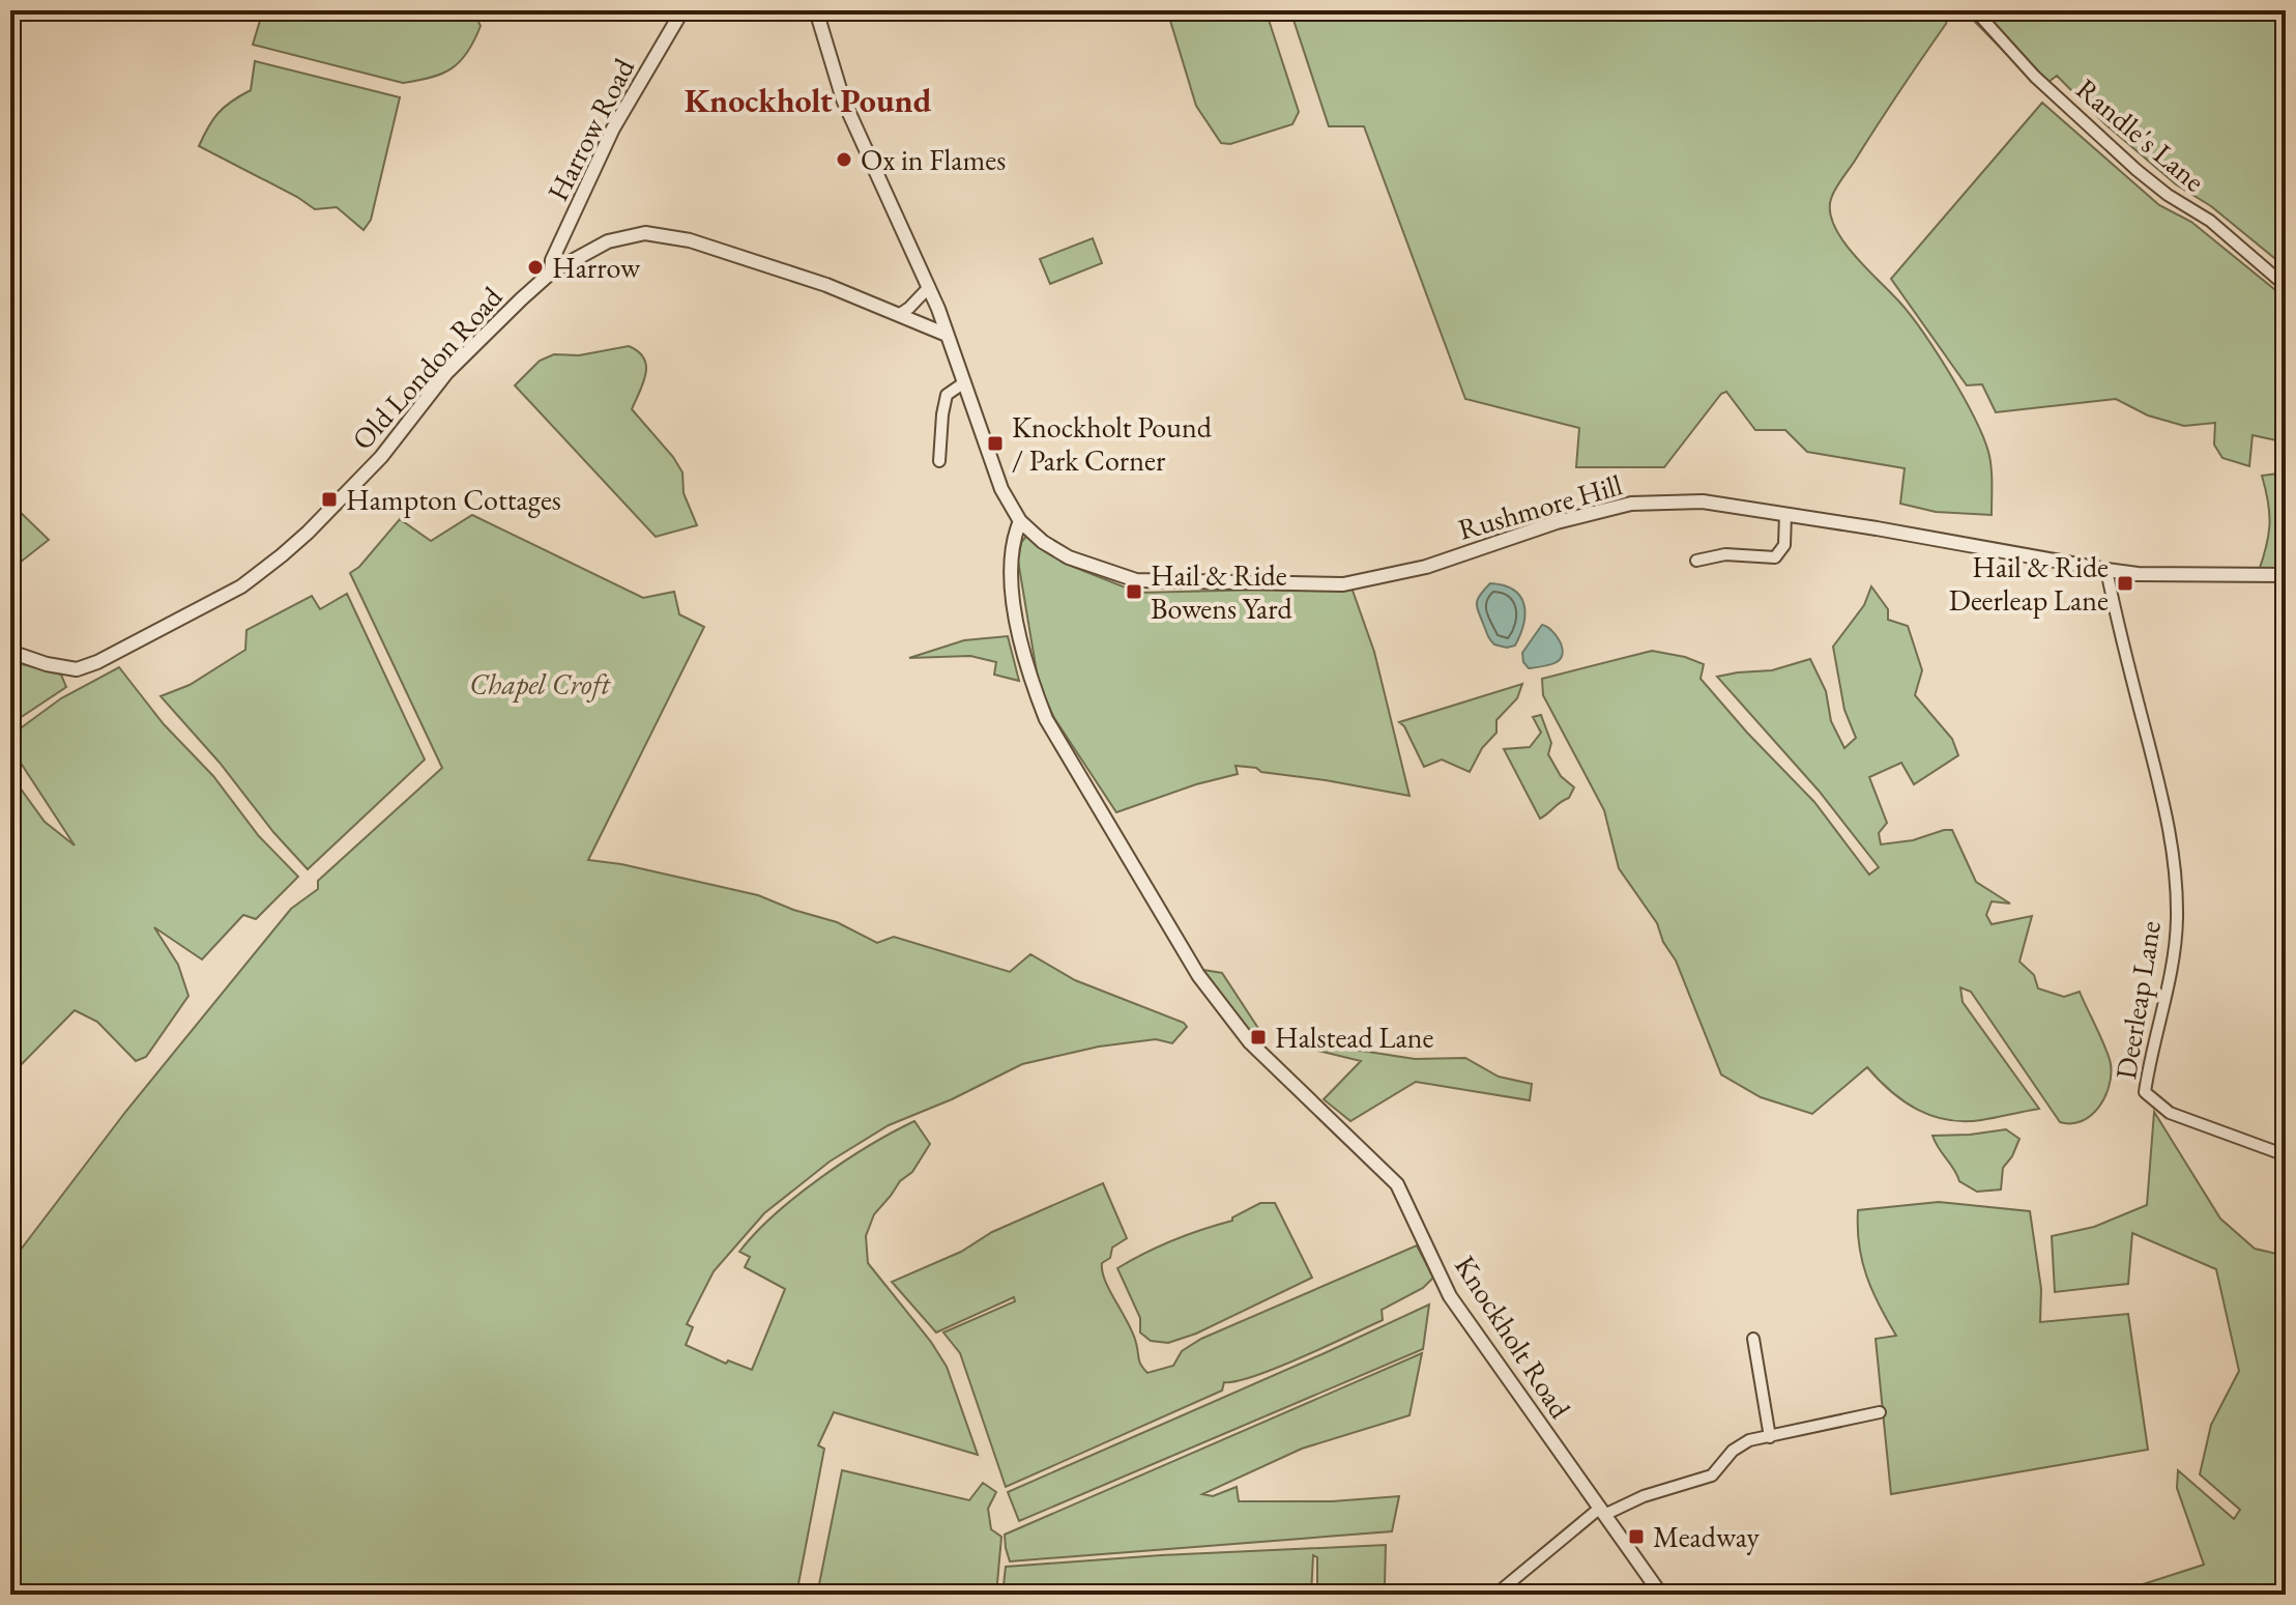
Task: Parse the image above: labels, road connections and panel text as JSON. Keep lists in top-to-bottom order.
{
  "streets": {
    "street": [
      "Harrow Road",
      "Randle's Lane",
      "Old London Road",
      "Rushmore Hill",
      "Deerleap Lane",
      "Knockholt Road"
    ]
  },
  "crossings": [
    ["Harrow Road", "Old London Road"],
    ["Rushmore Hill", "Deerleap Lane"],
    ["Rushmore Hill", "Knockholt Road"]
  ],
  "districts": ["Knockholt Pound"],
  "parks": ["Chapel Croft"],
  "places": {
    "other": ["Ox in Flames", "Harrow"],
    "transit": [
      "Knockholt Pound / Park Corner",
      "Hampton Cottages",
      "Hail & Ride Deerleap Lane",
      "Hail & Ride Bowens Yard",
      "Halstead Lane",
      "Meadway"
    ]
  }
}
